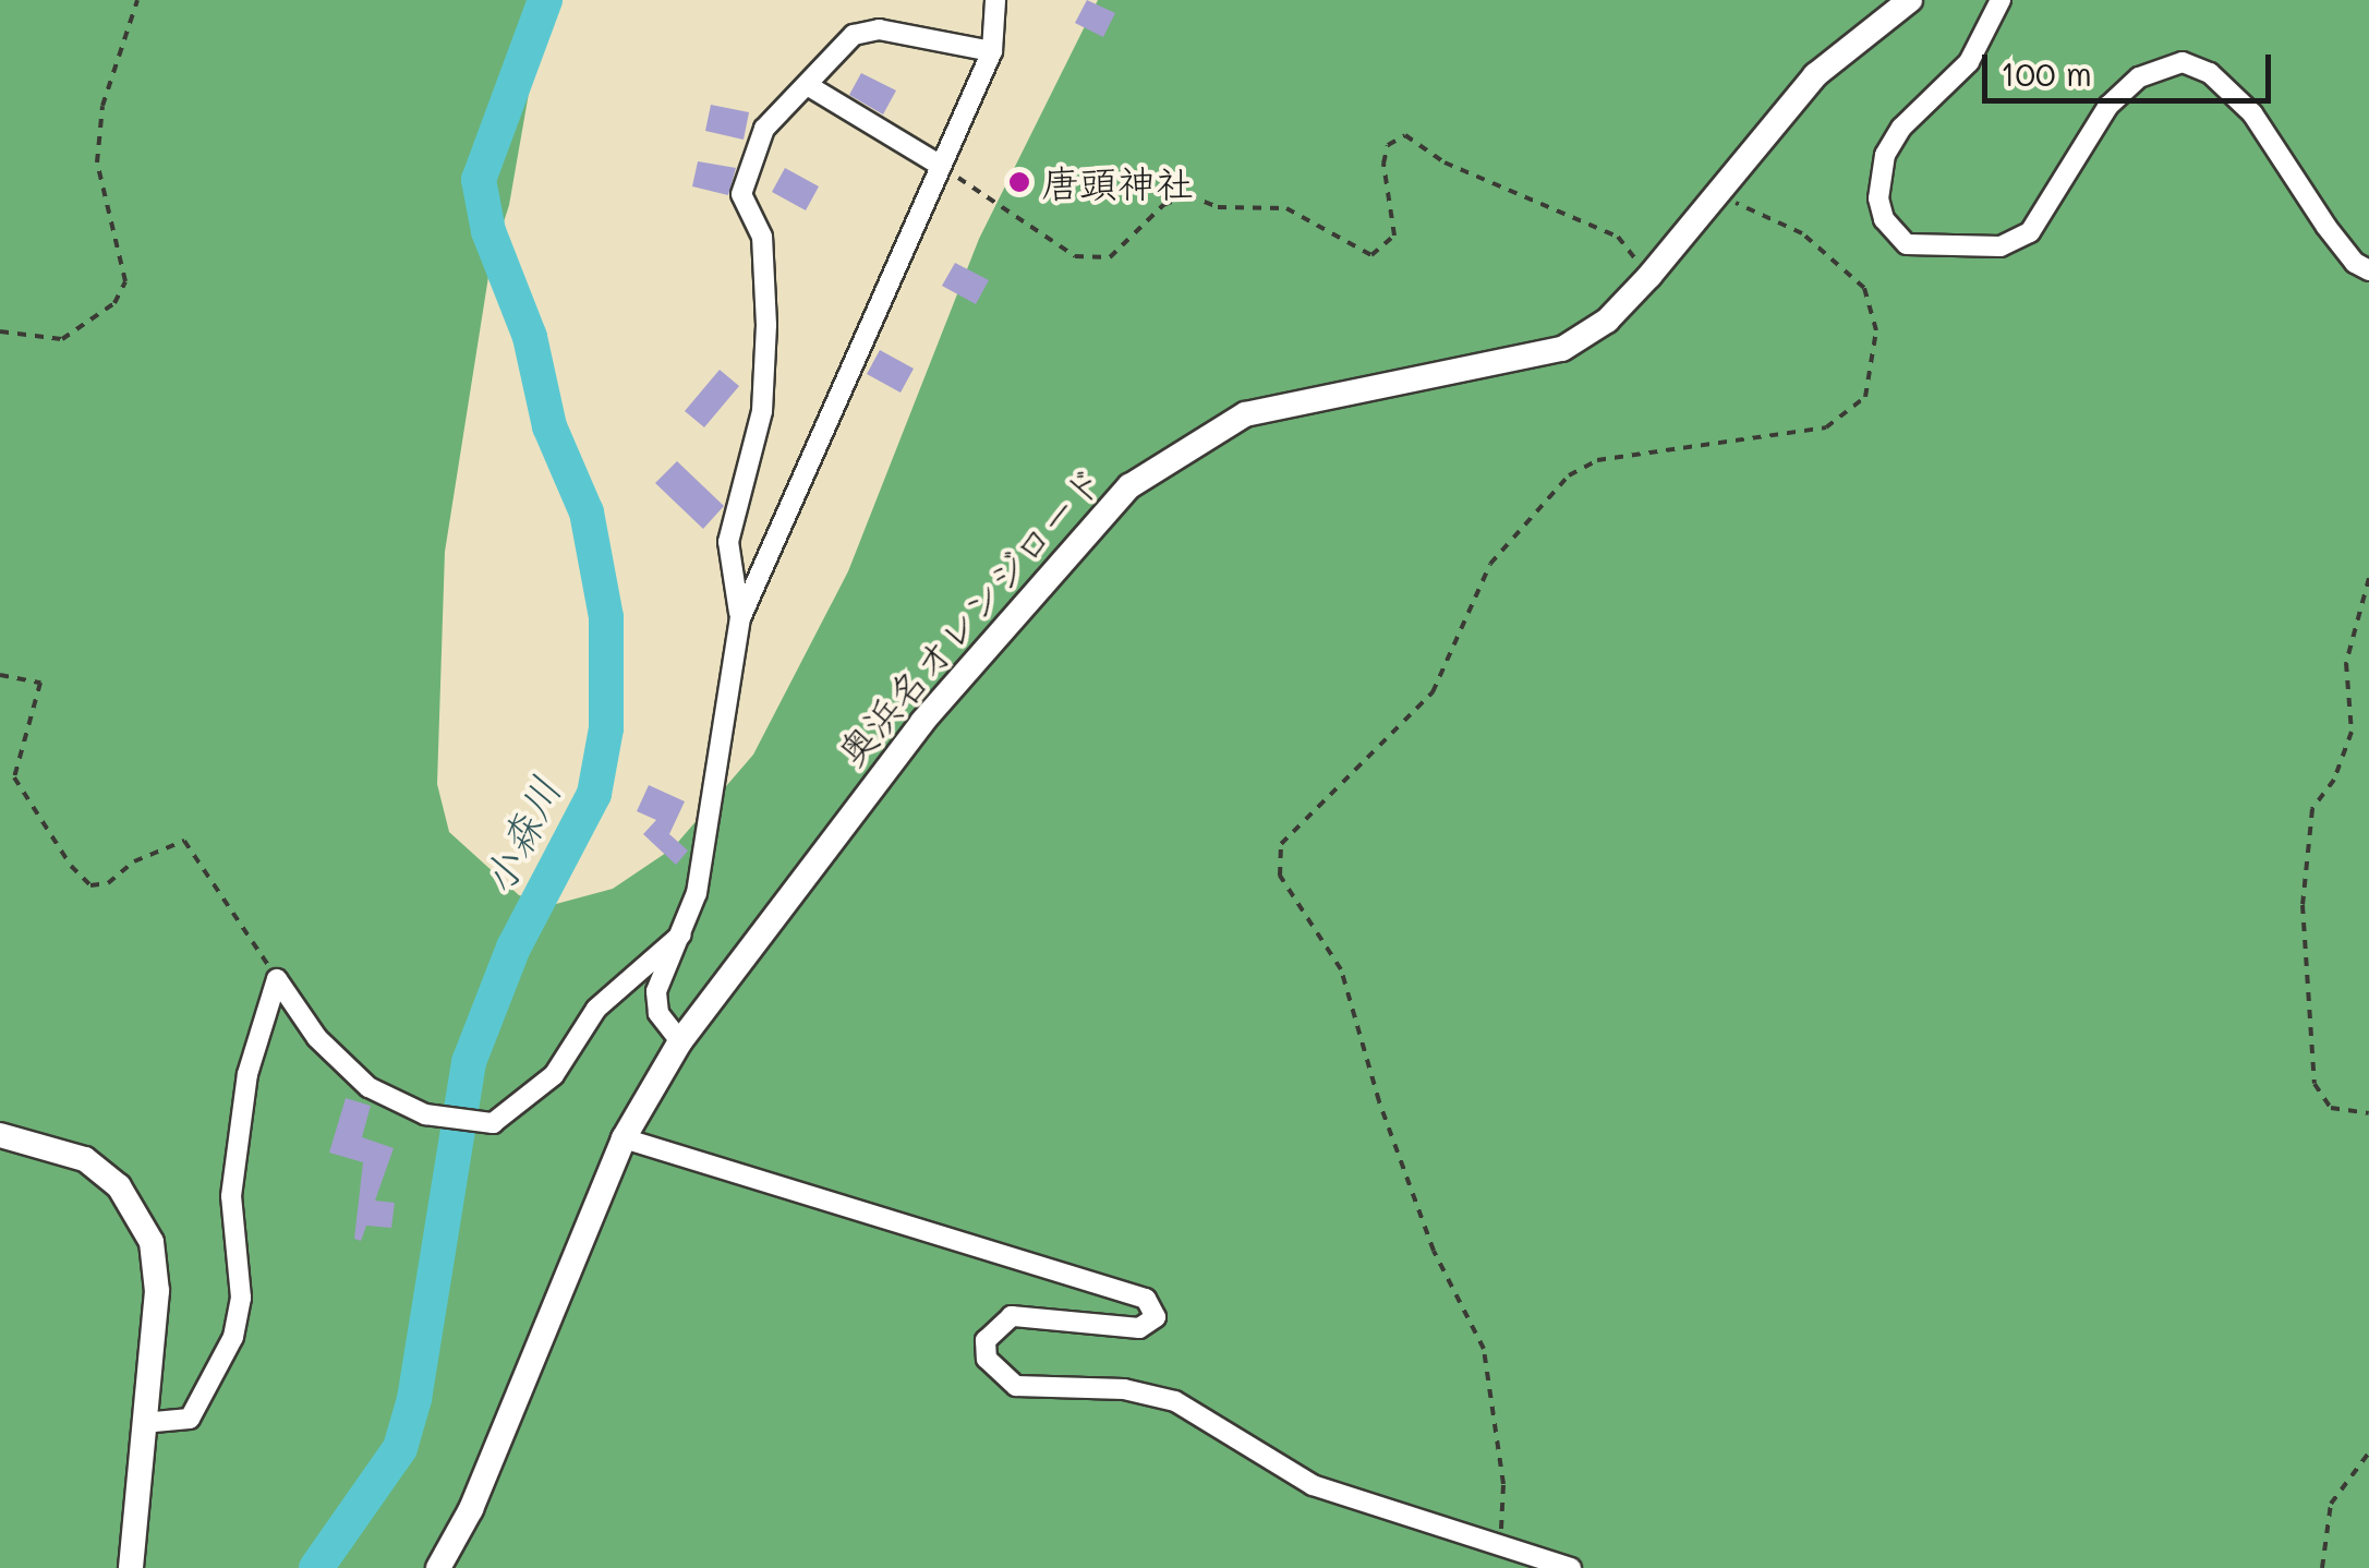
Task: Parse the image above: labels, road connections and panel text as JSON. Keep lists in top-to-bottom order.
{
  "streets": {
    "street": ["奥浜名オレンジロード"]
  },
  "water": ["小森川"],
  "places": ["唐頭神社"],
  "scale_bar": "100 m"
}
